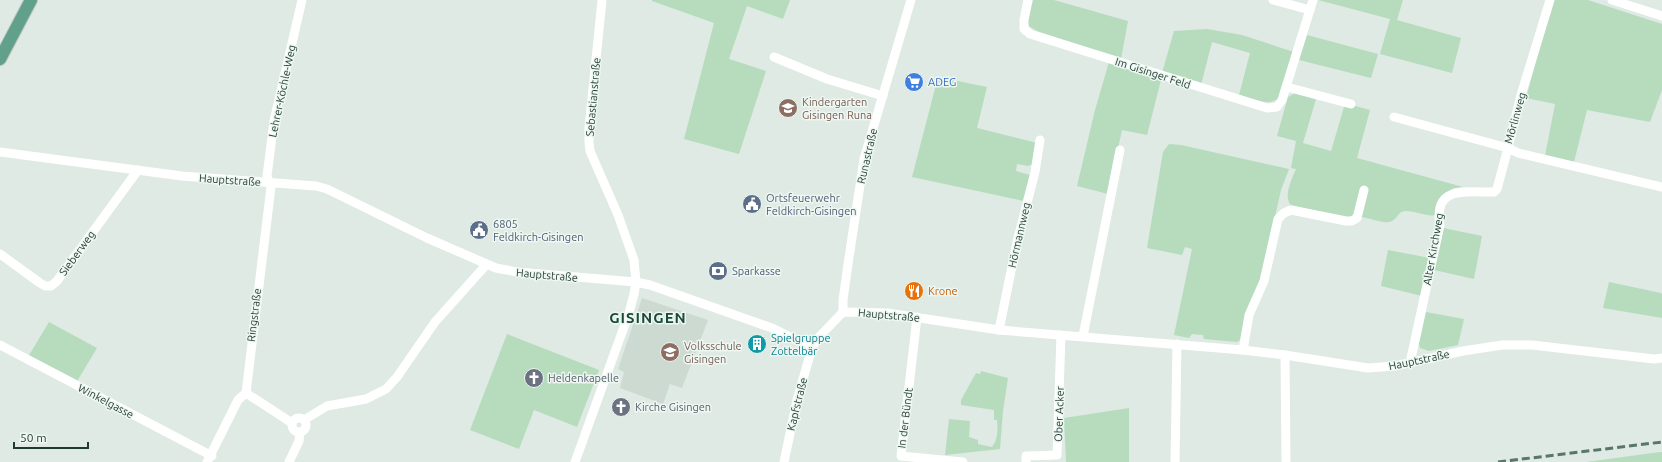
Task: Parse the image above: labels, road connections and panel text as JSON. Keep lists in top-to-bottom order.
{
  "streets": {
    "street": [
      "Im Gisinger Feld",
      "Lehrer-Köchle-Weg",
      "Sebastianstraße",
      "Mörlinweg",
      "Runastraße",
      "Hauptstraße",
      "Hörmannweg",
      "Alter Kirchweg",
      "Sieberweg",
      "Ringstraße",
      "Winkelgasse",
      "Kapfstraße",
      "Ober Acker",
      "In der Bündt"
    ]
  },
  "crossings": [
    ["Lehrer-Köchle-Weg", "Hauptstraße"],
    ["Lehrer-Köchle-Weg", "Ringstraße"],
    ["Sebastianstraße", "Hauptstraße"],
    ["Mörlinweg", "Alter Kirchweg"],
    ["Runastraße", "Hauptstraße"],
    ["Hauptstraße", "Hörmannweg"],
    ["Hauptstraße", "Alter Kirchweg"],
    ["Hauptstraße", "Sieberweg"],
    ["Hauptstraße", "Ringstraße"],
    ["Hauptstraße", "Kapfstraße"],
    ["Hauptstraße", "Ober Acker"],
    ["Hauptstraße", "In der Bündt"]
  ],
  "districts": ["GISINGEN"],
  "places": {
    "supermarket": ["ADEG"],
    "school or university": ["Kindergarten Gisingen Runa", "Volksschule Gisingen"],
    "public building": ["Ortsfeuerwehr Feldkirch-Gisingen", "6805 Feldkirch-Gisingen"],
    "bank": ["Sparkasse"],
    "restaurant": ["Krone"],
    "building": ["Spielgruppe Zottelbär"],
    "church": ["Heldenkapelle", "Kirche Gisingen"]
  },
  "scale_bar": "50 m"
}
